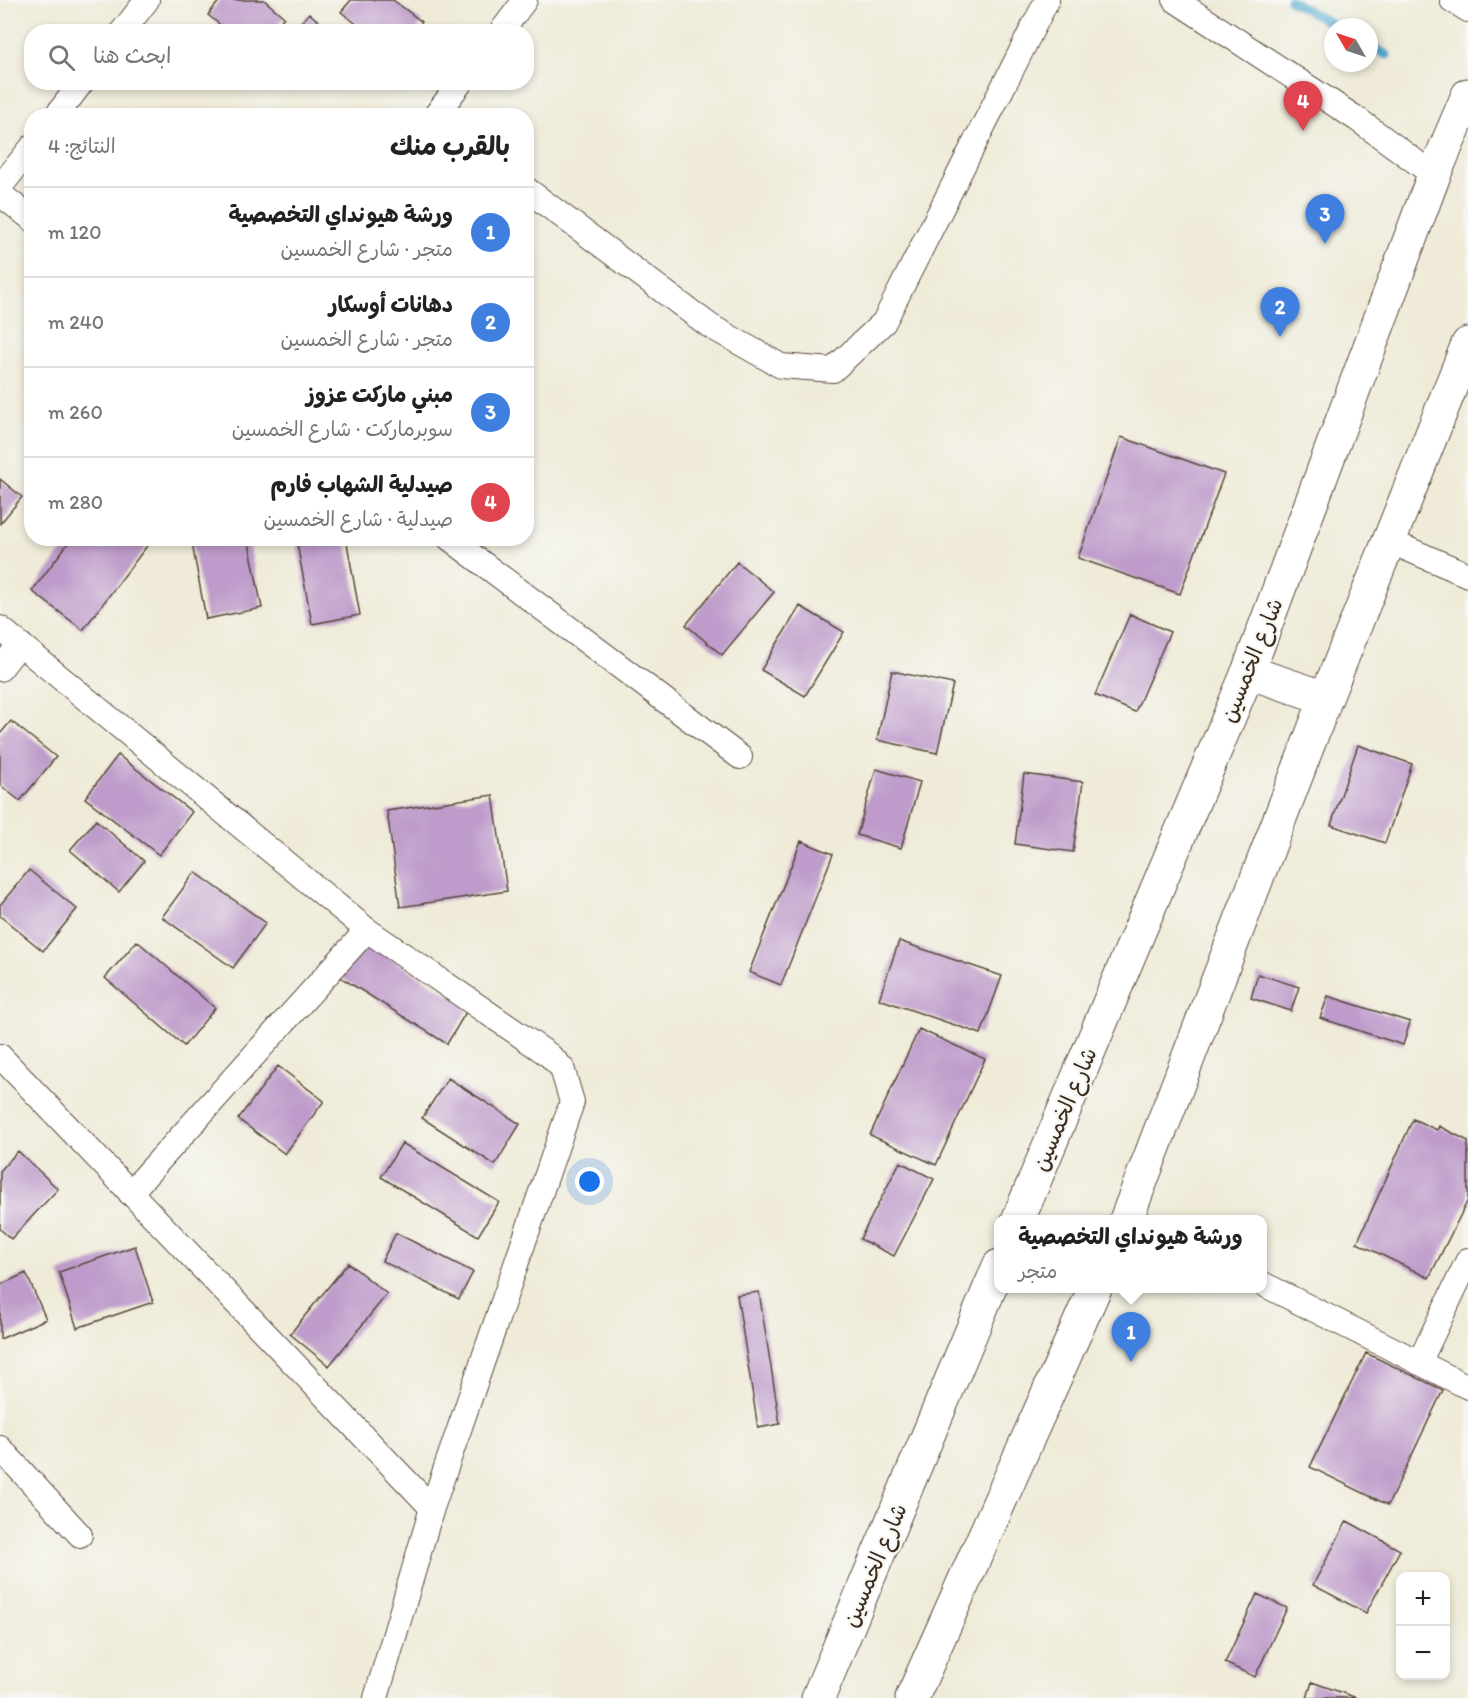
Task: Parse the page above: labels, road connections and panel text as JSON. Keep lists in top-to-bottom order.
{
  "streets": {
    "main road": ["شارع الخمسين"]
  },
  "north": "top left",
  "page": {
    "search": "ابحث هنا",
    "pins": [
      "4",
      "3",
      "2",
      "1"
    ],
    "heading": ["بالقرب منك", "النتائج: 4"],
    "list": [
      {
        "mark": "1",
        "name": "ورشة هيونداي التخصصية",
        "note": "متجر · شارع الخمسين",
        "value": "120 m"
      },
      {
        "mark": "2",
        "name": "دهانات أوسكار",
        "note": "متجر · شارع الخمسين",
        "value": "240 m"
      },
      {
        "mark": "3",
        "name": "مبني ماركت عزوز",
        "note": "سوبرماركت · شارع الخمسين",
        "value": "260 m"
      },
      {
        "mark": "4",
        "name": "صيدلية الشهاب فارم",
        "note": "صيدلية · شارع الخمسين",
        "value": "280 m"
      }
    ],
    "popup": ["ورشة هيونداي التخصصية", "متجر"],
    "map_buttons": ["+", "−"]
  }
}
